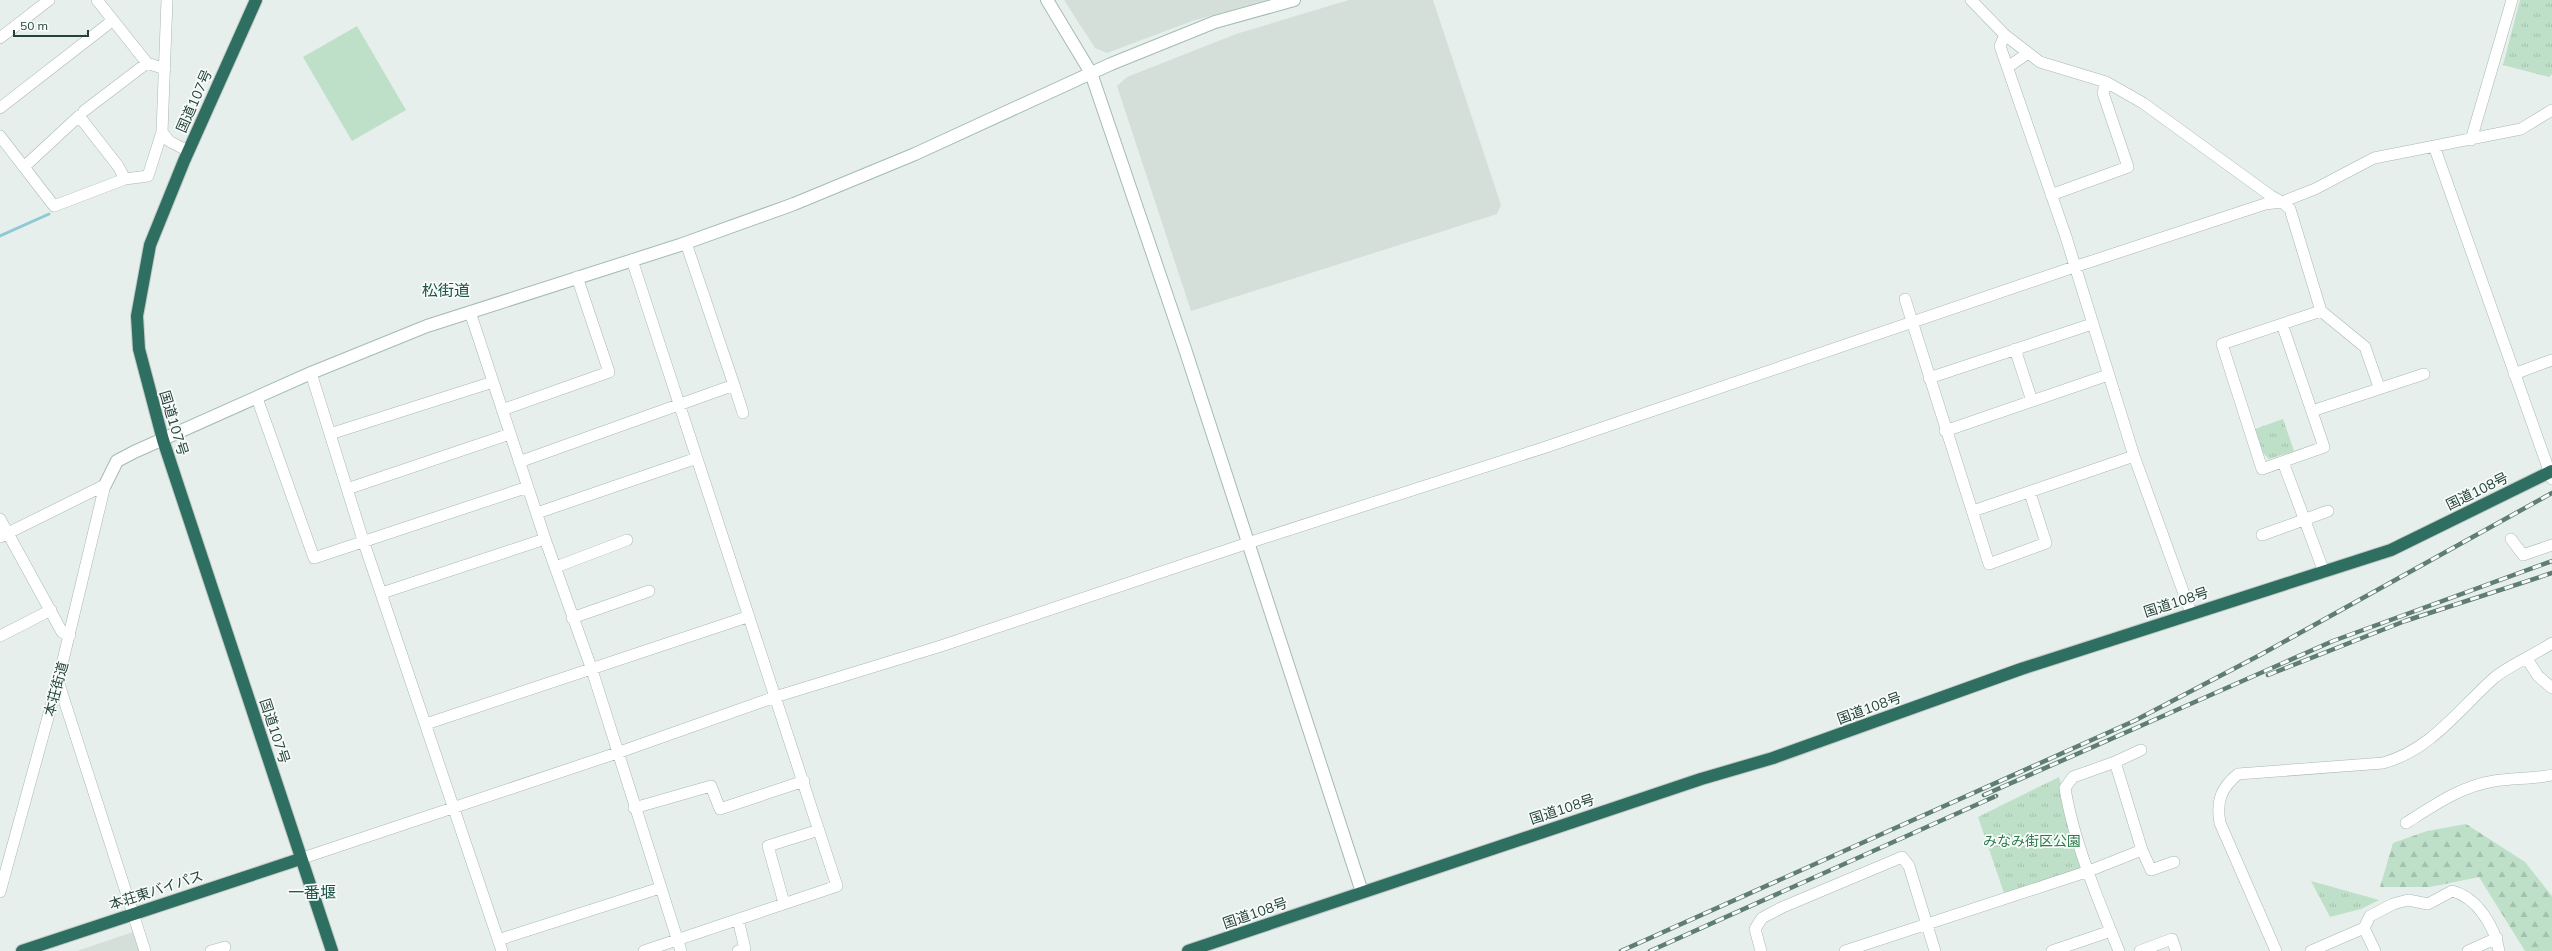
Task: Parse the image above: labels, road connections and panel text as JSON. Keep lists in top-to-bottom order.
{
  "streets": {
    "highway": ["国道107号", "国道108号", "本荘東バイパス"],
    "street": ["本荘街道"]
  },
  "crossings": [
    ["国道107号", "本荘東バイパス"]
  ],
  "districts": ["松街道", "一番堰"],
  "parks": ["みなみ街区公園"],
  "scale_bar": "50 m"
}
